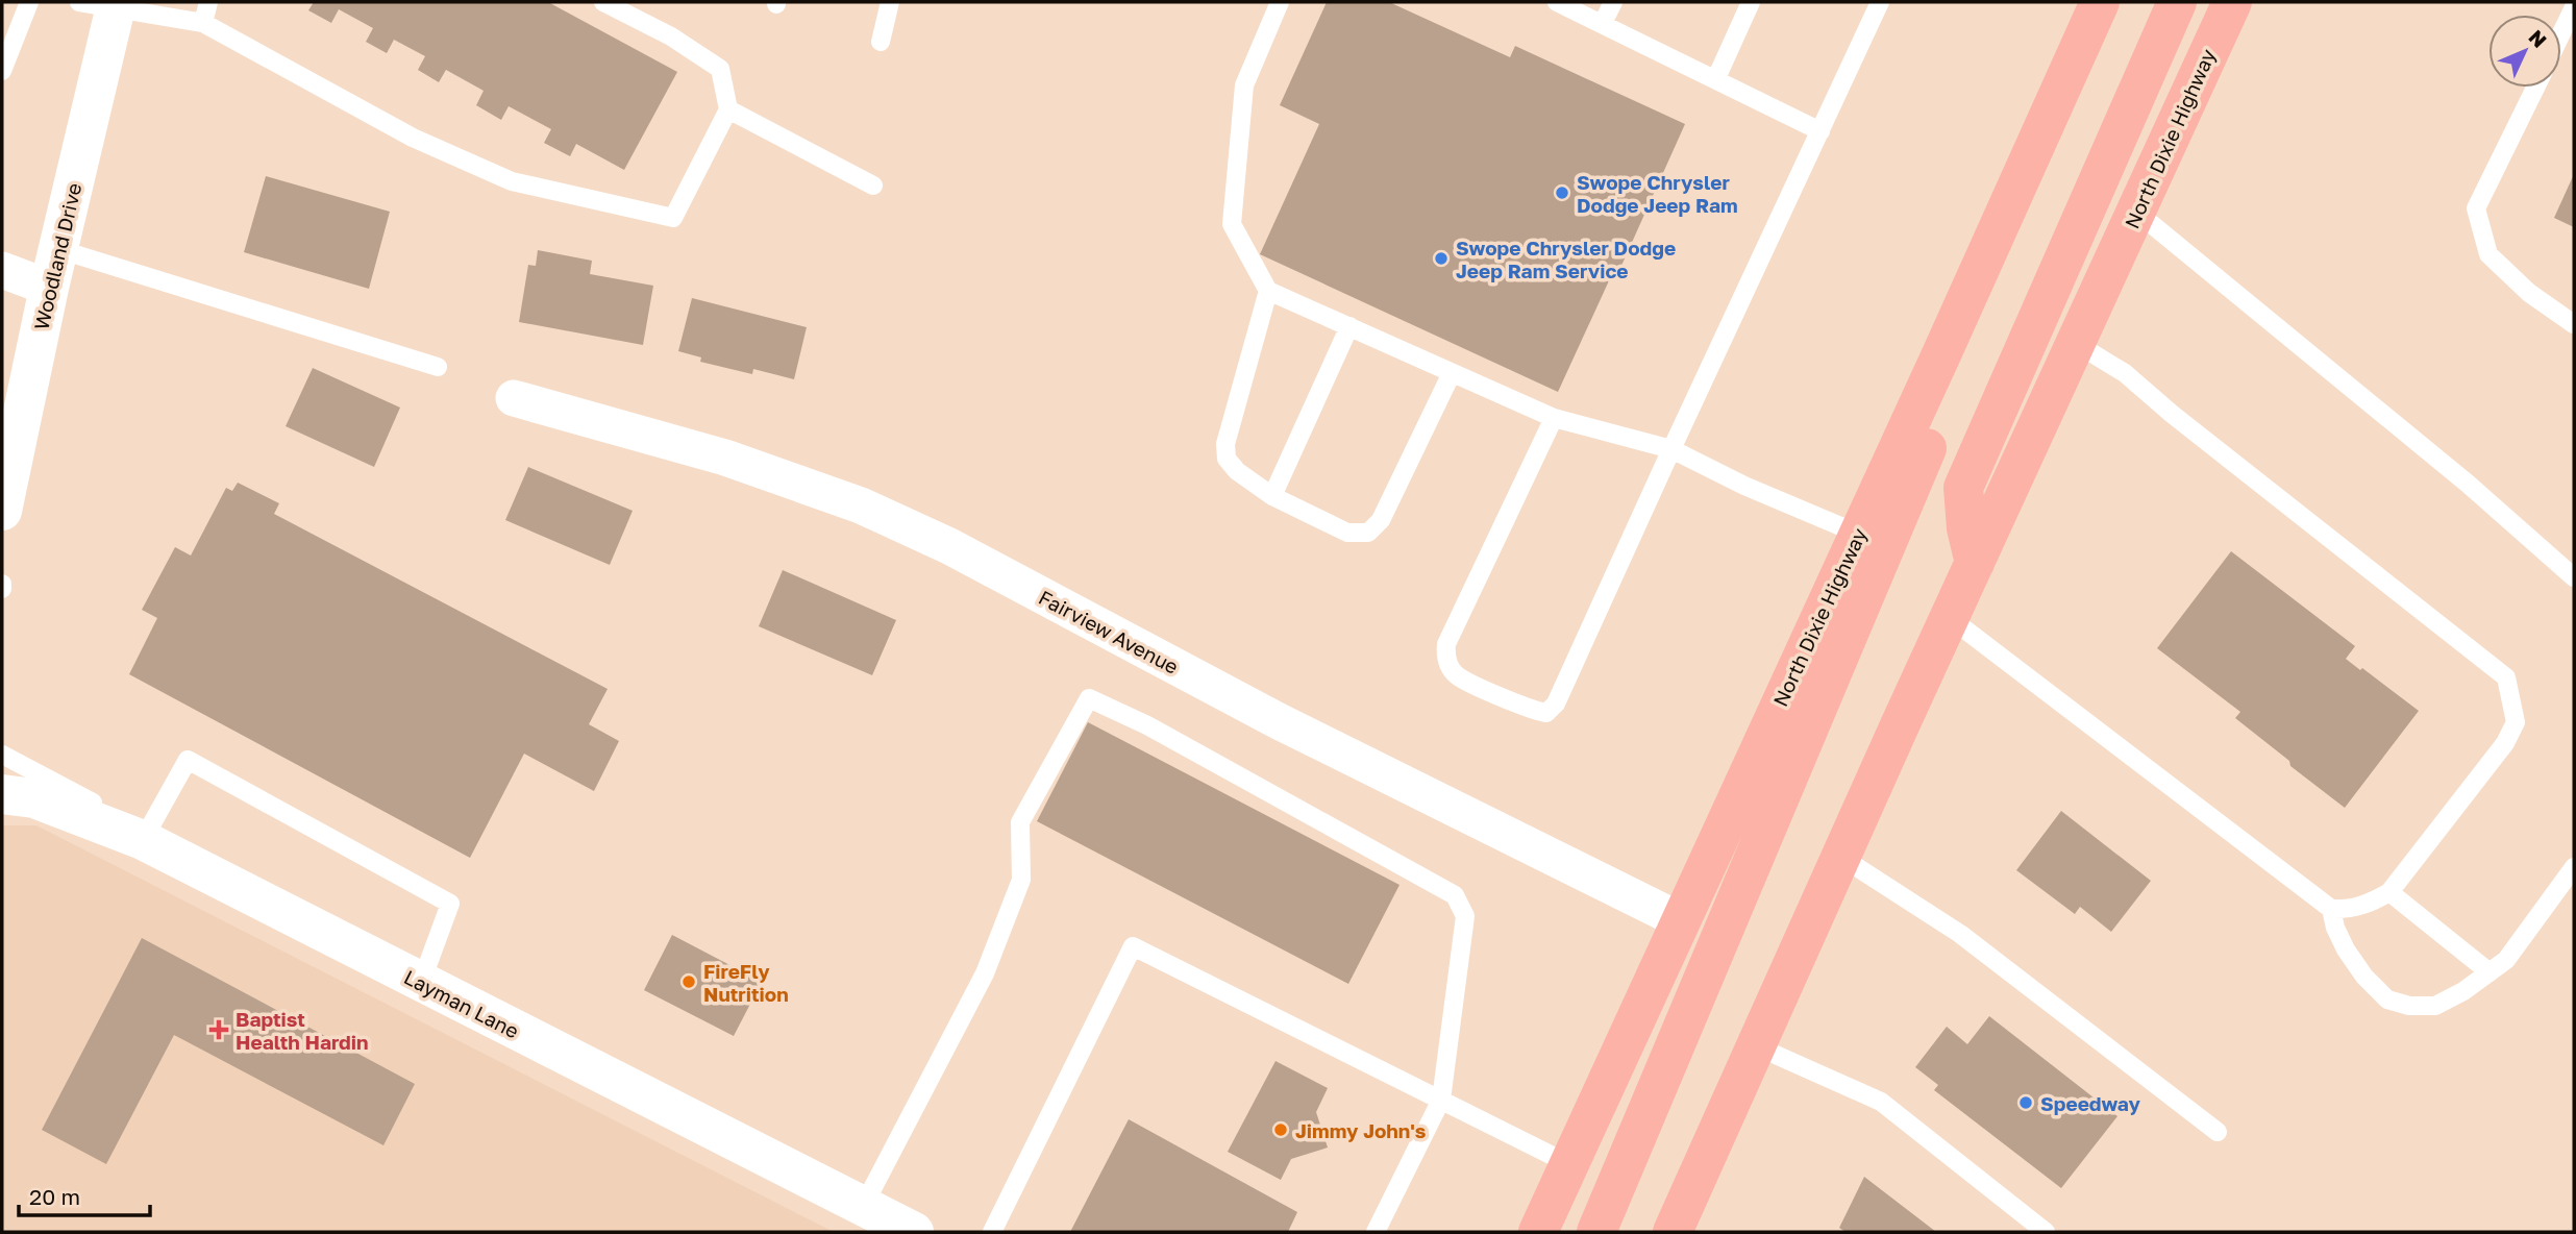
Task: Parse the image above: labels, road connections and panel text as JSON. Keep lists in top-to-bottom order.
{
  "streets": {
    "main road": ["North Dixie Highway"],
    "street": ["Woodland Drive", "Fairview Avenue", "Layman Lane"]
  },
  "crossings": [
    ["North Dixie Highway", "Fairview Avenue"]
  ],
  "places": {
    "other": [
      "Swope Chrysler Dodge Jeep Ram",
      "Swope Chrysler Dodge Jeep Ram Service",
      "FireFly Nutrition",
      "Speedway",
      "Jimmy John's"
    ],
    "health": ["Baptist Health Hardin"]
  },
  "scale_bar": "20 m",
  "north": "top right"
}
